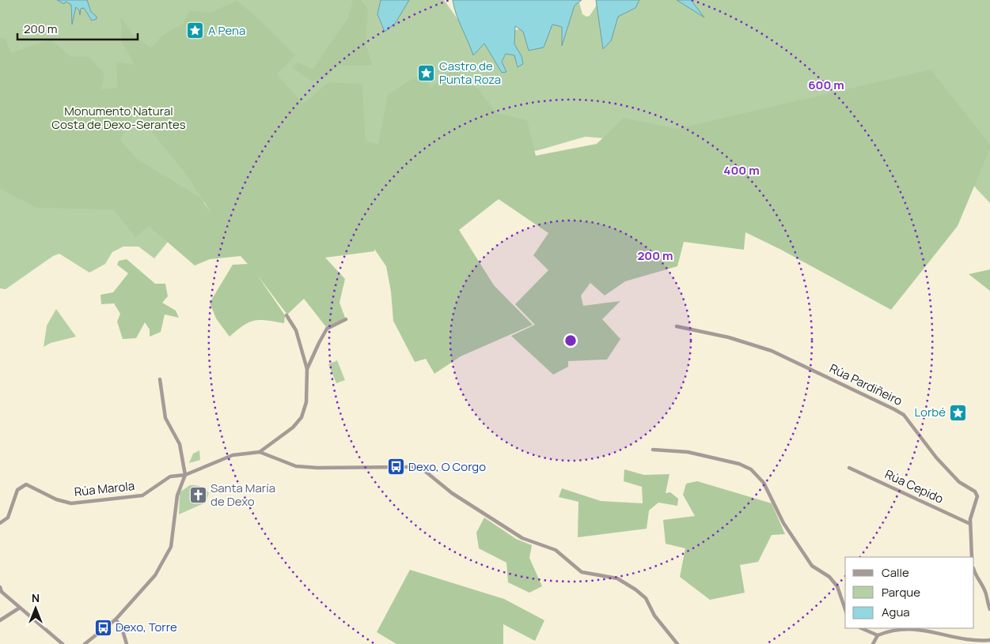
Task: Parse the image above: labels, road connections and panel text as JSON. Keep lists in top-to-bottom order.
{
  "streets": {
    "street": ["Rúa Pardiñeiro", "Rúa Cepido", "Rúa Marola"]
  },
  "crossings": [
    ["Rúa Pardiñeiro", "Rúa Cepido"]
  ],
  "parks": ["Monumento Natural Costa de Dexo-Serantes"],
  "places": {
    "place": ["A Pena", "Castro de Punta Roza", "Lorbé"],
    "bus stop": ["Dexo, O Corgo", "Dexo, Torre"],
    "church": ["Santa María de Dexo"]
  },
  "legend": ["Calle", "Parque", "Agua"],
  "scale_bar": "200 m",
  "north": "top",
  "rings": ["600 m", "400 m", "200 m"]
}
